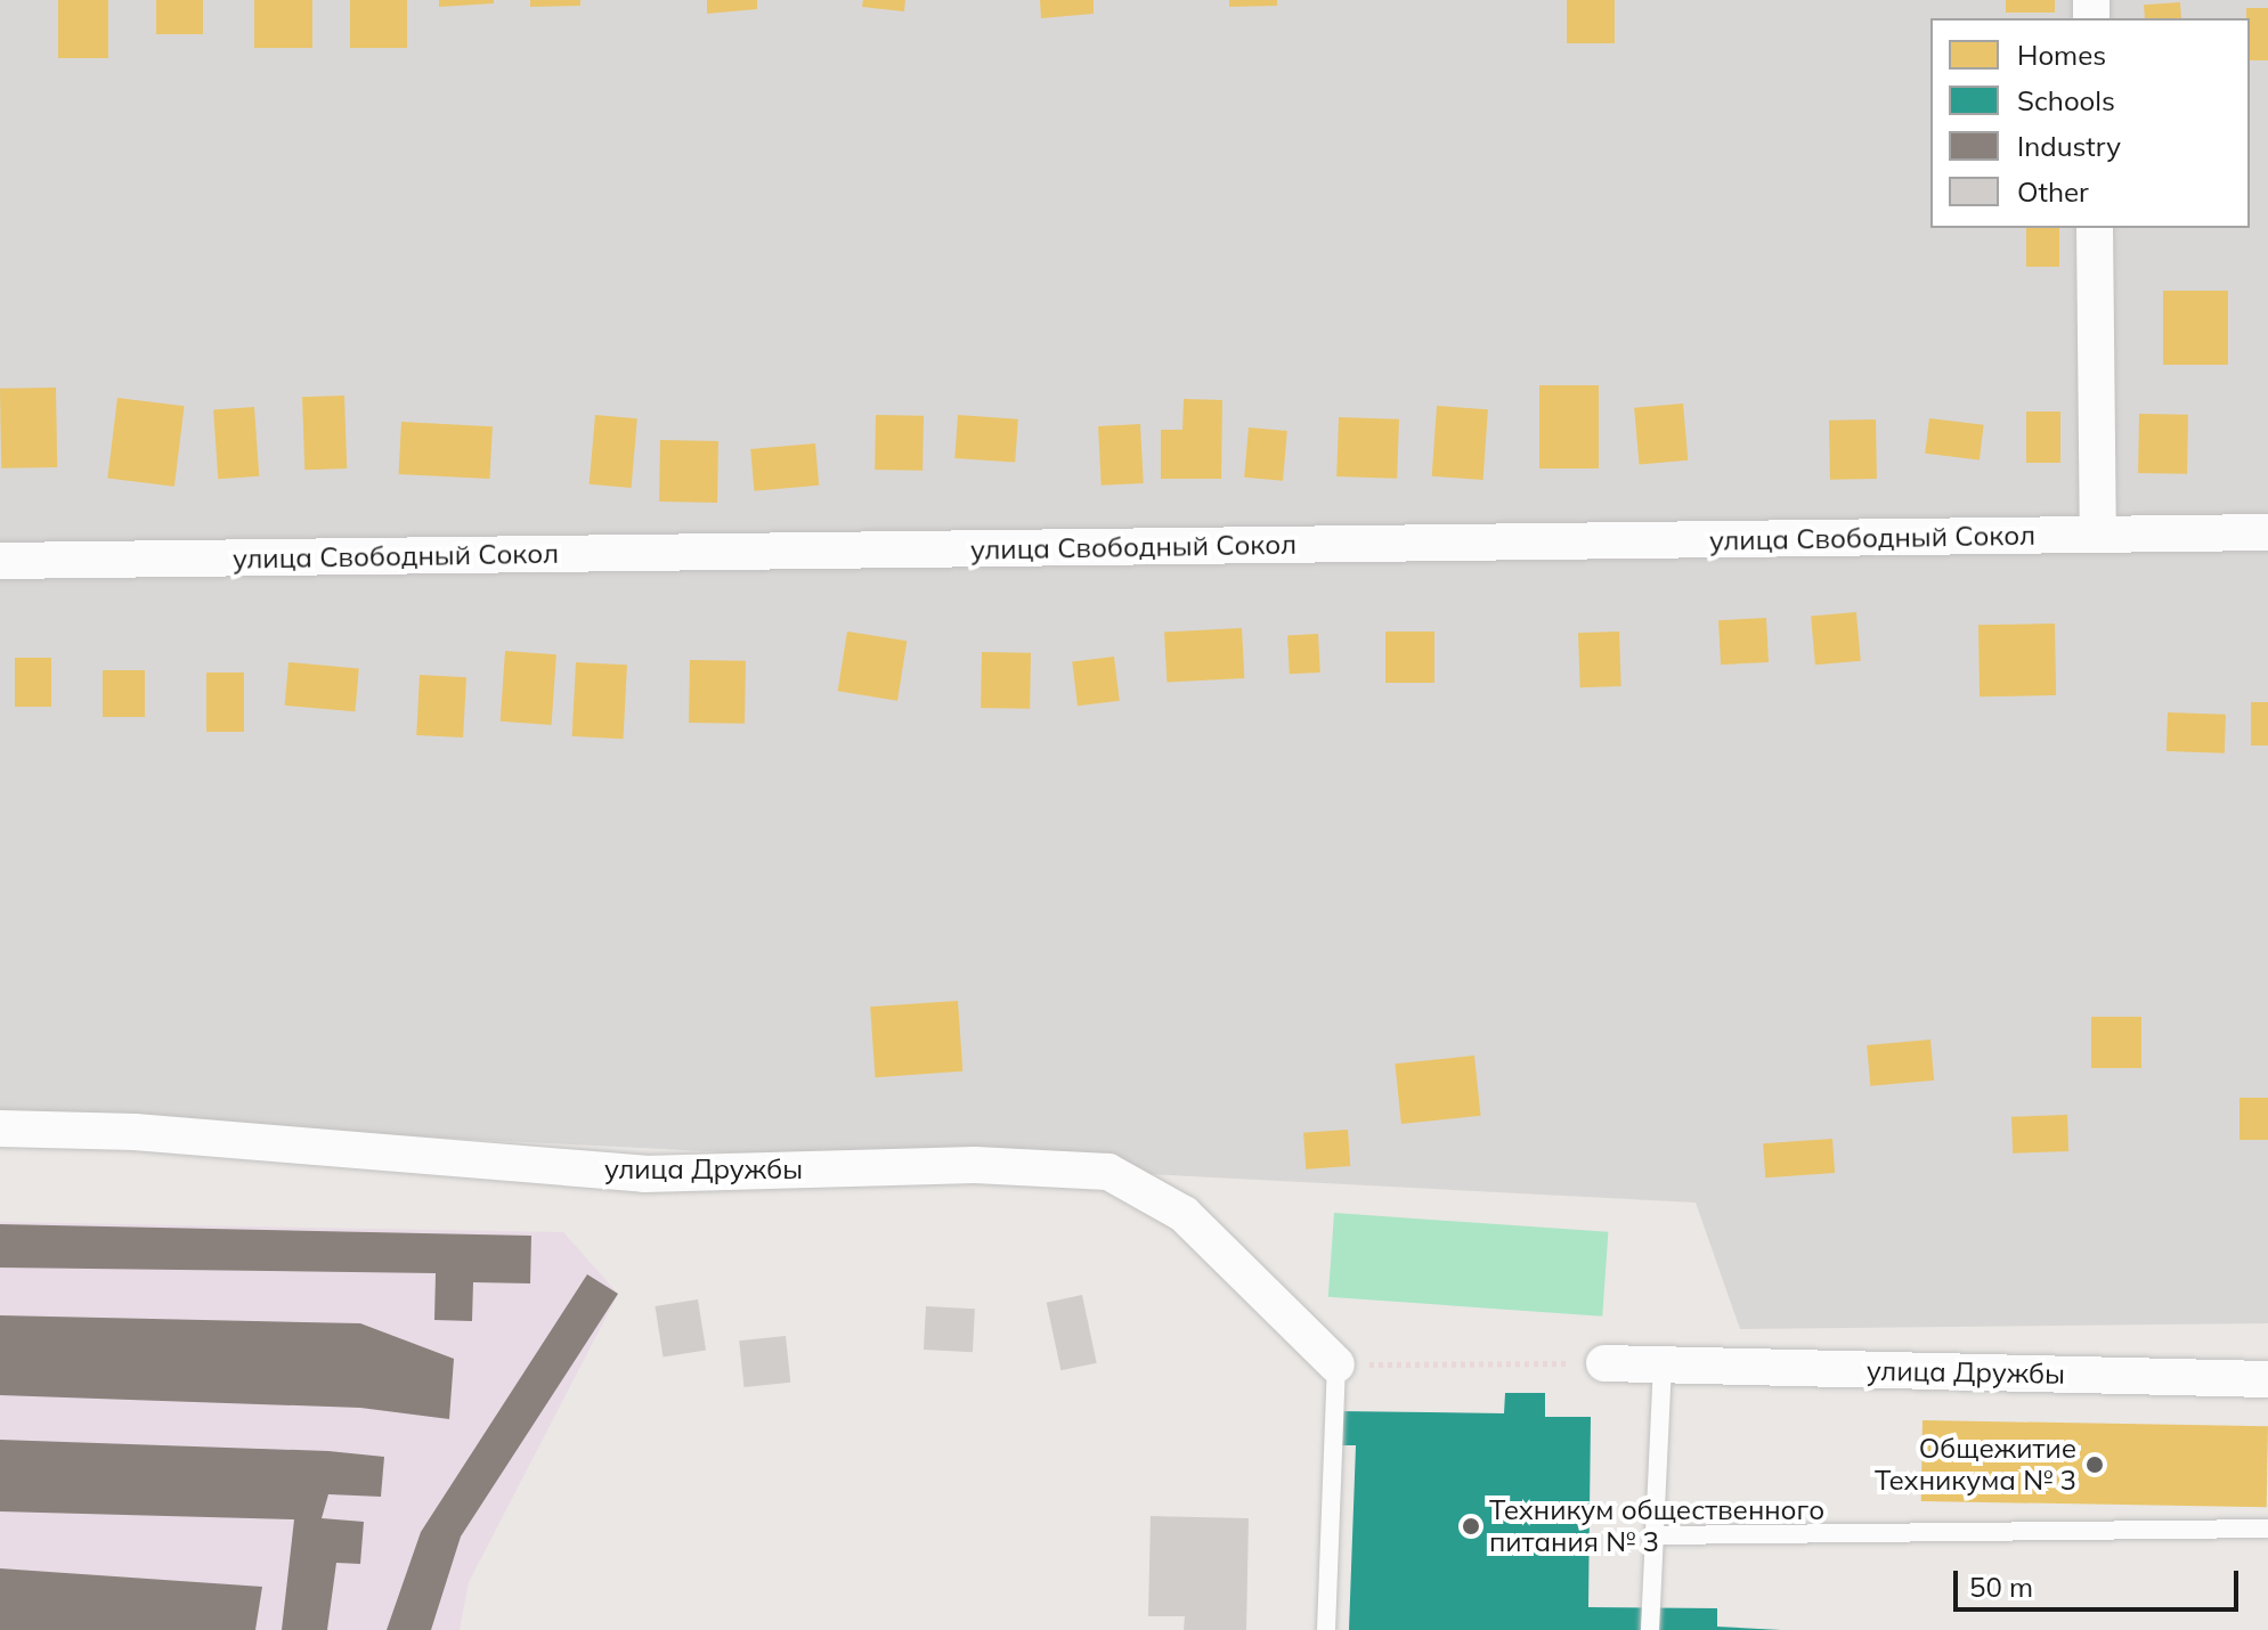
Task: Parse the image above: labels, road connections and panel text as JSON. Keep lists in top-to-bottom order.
{
  "streets": {
    "street": ["улица Свободный Сокол", "улица Дружбы"]
  },
  "places": ["Общежитие Техникума № 3", "Техникум общественного питания № 3"],
  "legend": [
    "Homes",
    "Schools",
    "Industry",
    "Other"
  ],
  "scale_bar": "50 m"
}
